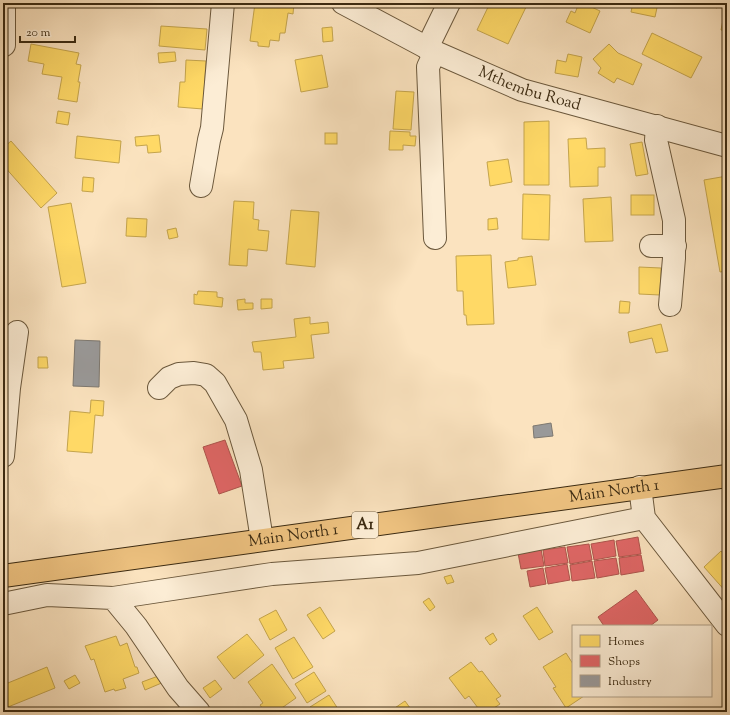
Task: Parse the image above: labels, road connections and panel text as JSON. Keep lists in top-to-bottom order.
{
  "streets": {
    "main road": ["Main North 1", "A1"],
    "street": ["Mthembu Road"]
  },
  "legend": ["Homes", "Shops", "Industry"],
  "scale_bar": "20 m"
}
